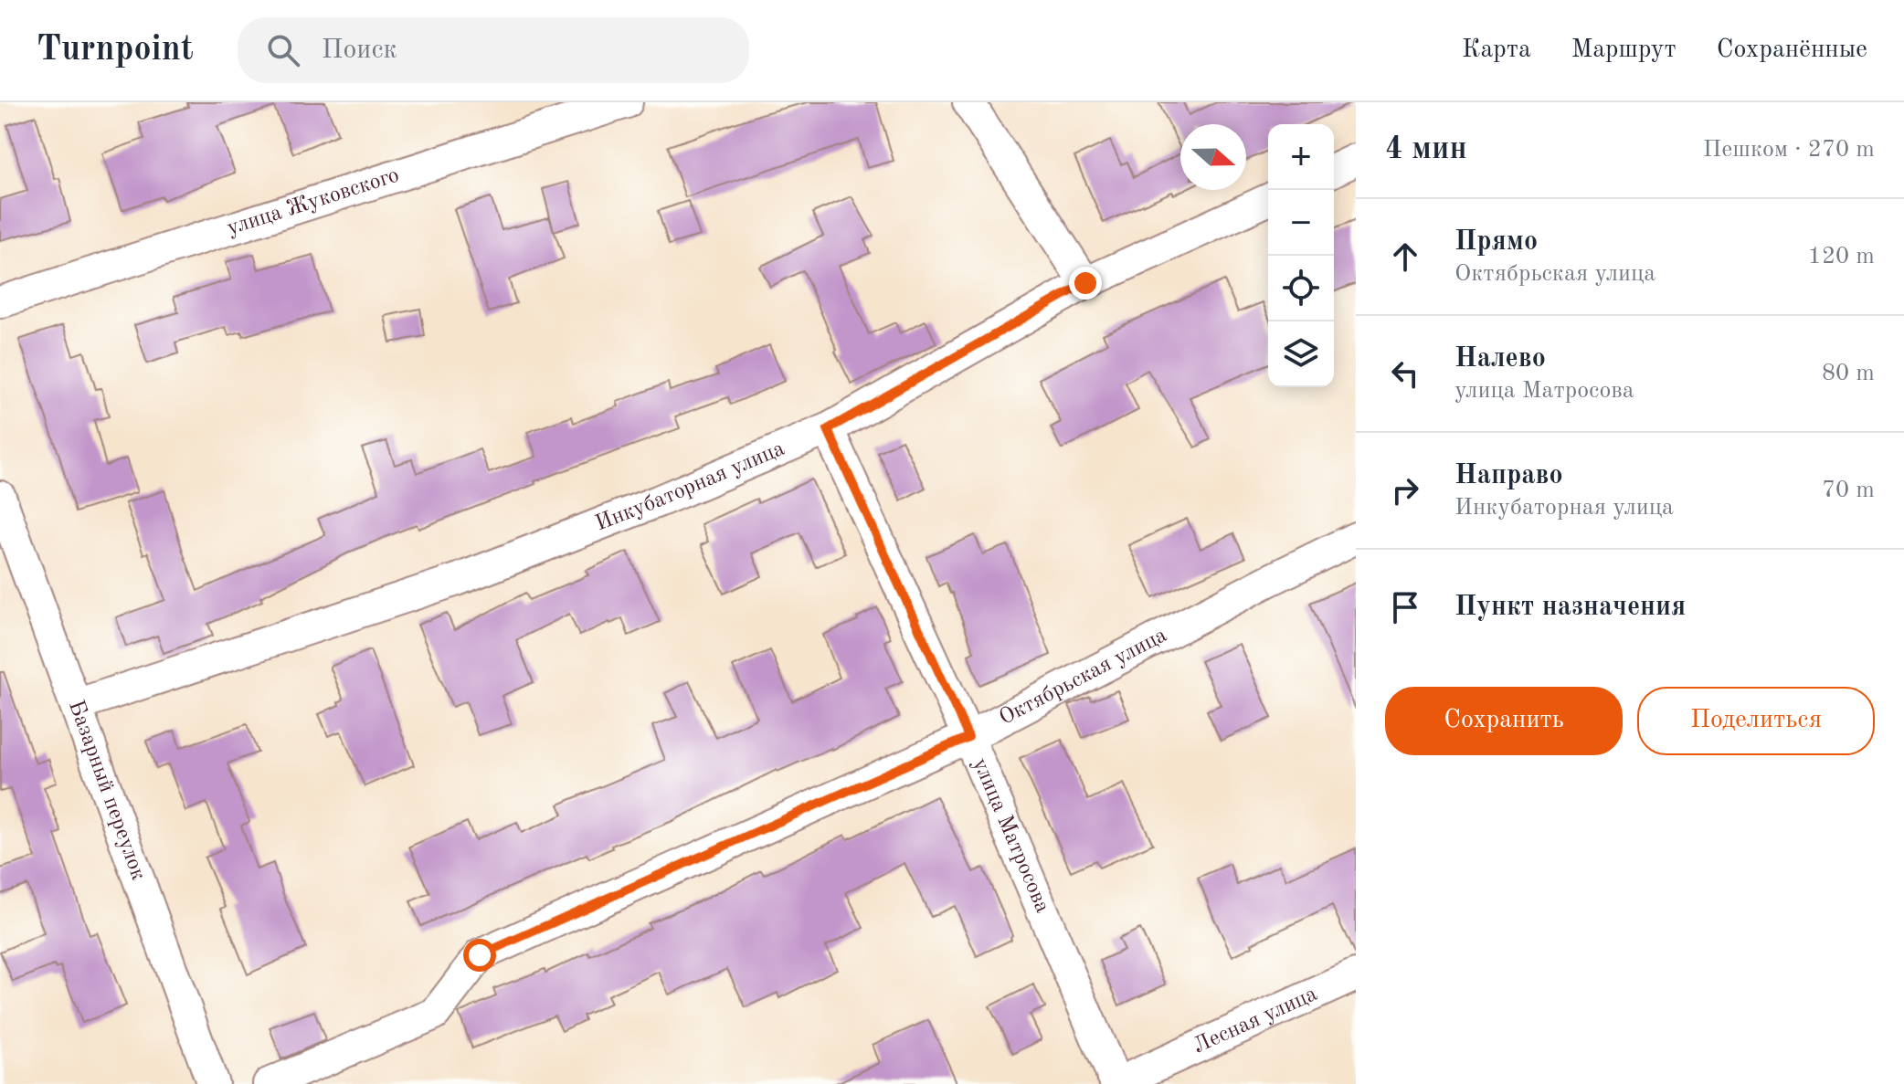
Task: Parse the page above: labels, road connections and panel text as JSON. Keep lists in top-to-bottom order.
{
  "streets": {
    "street": [
      "улица Жуковского",
      "Инкубаторная улица",
      "Октябрьская улица",
      "Базарный переулок",
      "улица Матросова",
      "Лесная улица"
    ]
  },
  "crossings": [
    ["Инкубаторная улица", "Базарный переулок"],
    ["Инкубаторная улица", "улица Матросова"],
    ["Октябрьская улица", "улица Матросова"],
    ["улица Матросова", "Лесная улица"]
  ],
  "north": "right",
  "page": {
    "header": "Turnpoint",
    "search": "Поиск",
    "nav": ["Карта", "Маршрут", "Сохранённые"],
    "heading": ["4 мин", "Пешком · 270 m"],
    "map_buttons": ["+", "−"],
    "list": [
      ["Прямо", "Октябрьская улица", "120 m"],
      ["Налево", "улица Матросова", "80 m"],
      ["Направо", "Инкубаторная улица", "70 m"],
      "Пункт назначения"
    ],
    "buttons": ["Сохранить", "Поделиться"]
  }
}
